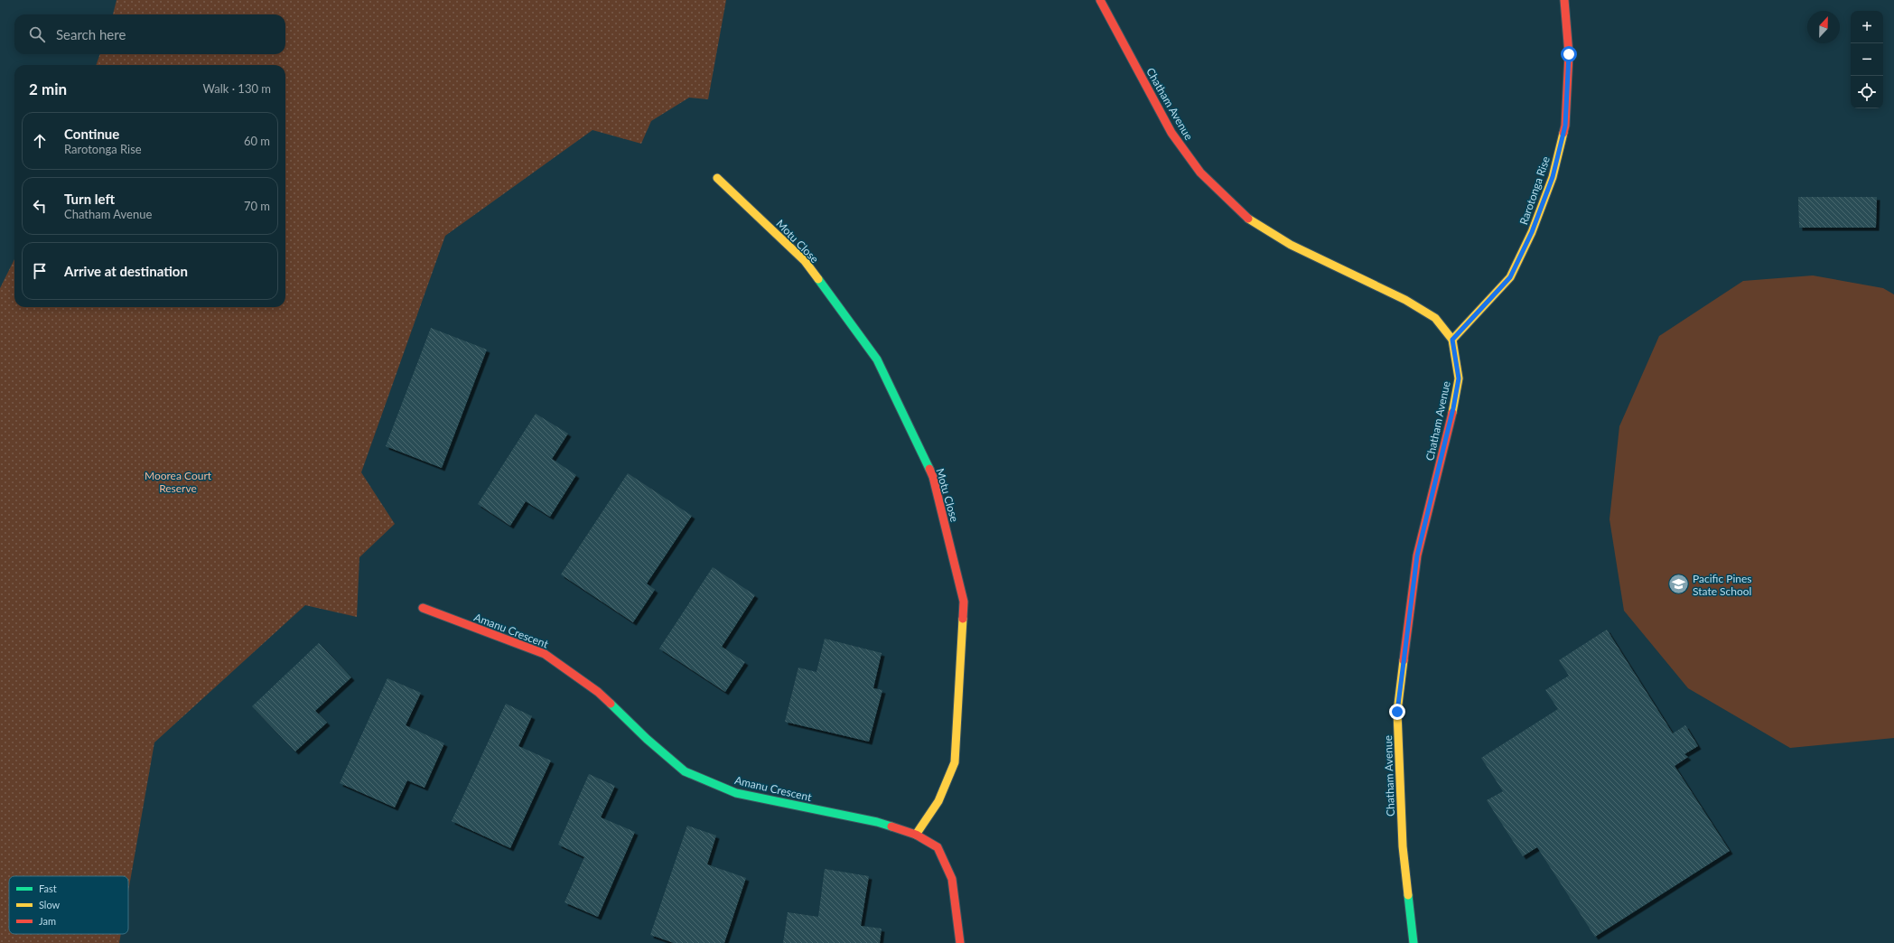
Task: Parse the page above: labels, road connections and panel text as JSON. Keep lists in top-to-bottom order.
{
  "streets": {
    "street": [
      "Chatham Avenue",
      "Rarotonga Rise",
      "Motu Close",
      "Amanu Crescent"
    ]
  },
  "crossings": [
    ["Chatham Avenue", "Rarotonga Rise"],
    ["Motu Close", "Amanu Crescent"]
  ],
  "parks": ["Moorea Court Reserve"],
  "places": {
    "school or university": ["Pacific Pines State School"]
  },
  "legend": ["Fast", "Slow", "Jam"],
  "north": "top",
  "page": {
    "map_buttons": ["+", "−"],
    "search": "Search here",
    "heading": ["2 min", "Walk · 130 m"],
    "list": [
      ["Continue", "Rarotonga Rise", "60 m"],
      ["Turn left", "Chatham Avenue", "70 m"],
      "Arrive at destination"
    ]
  }
}
